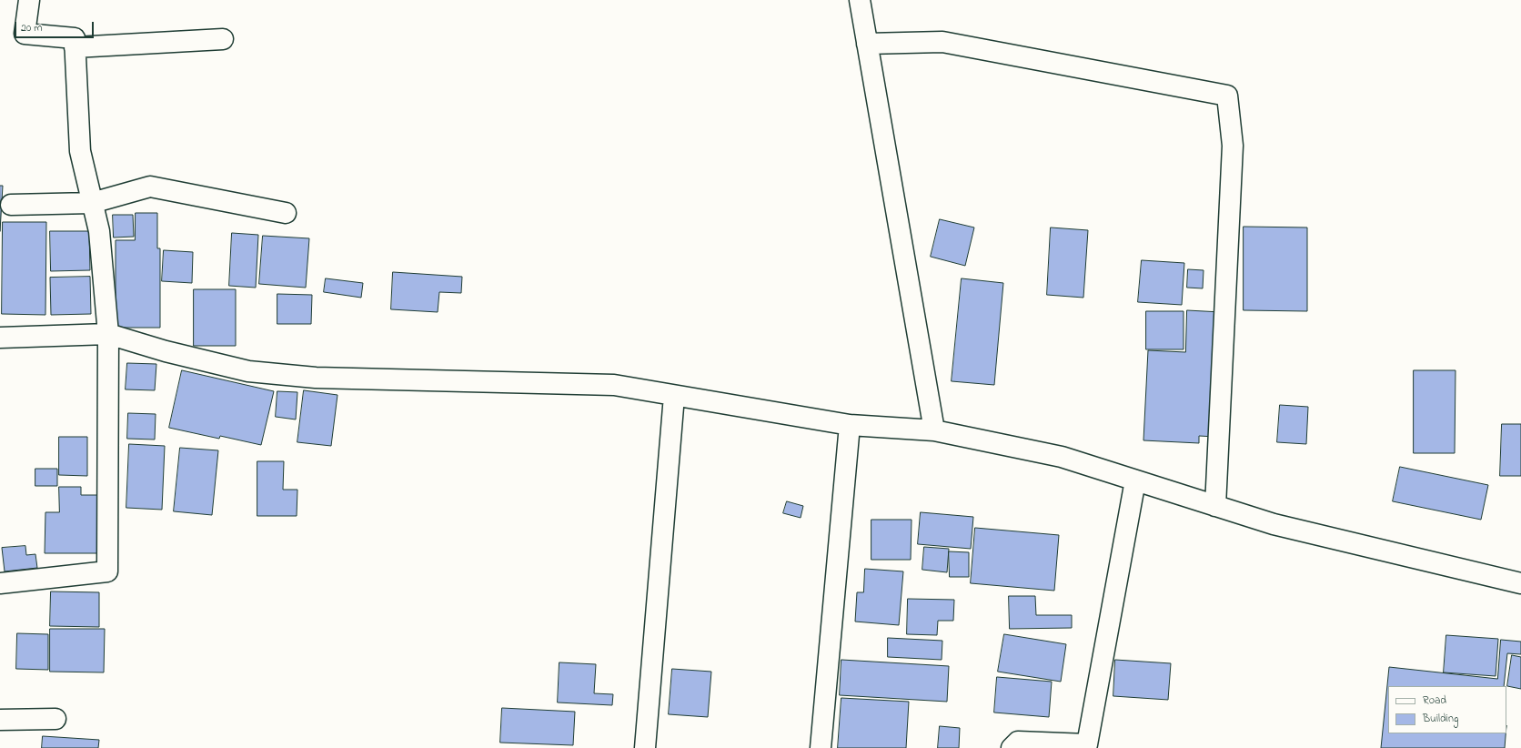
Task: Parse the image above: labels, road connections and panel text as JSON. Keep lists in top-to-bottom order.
{
  "legend": ["Road", "Building"],
  "scale_bar": "20 m"
}
